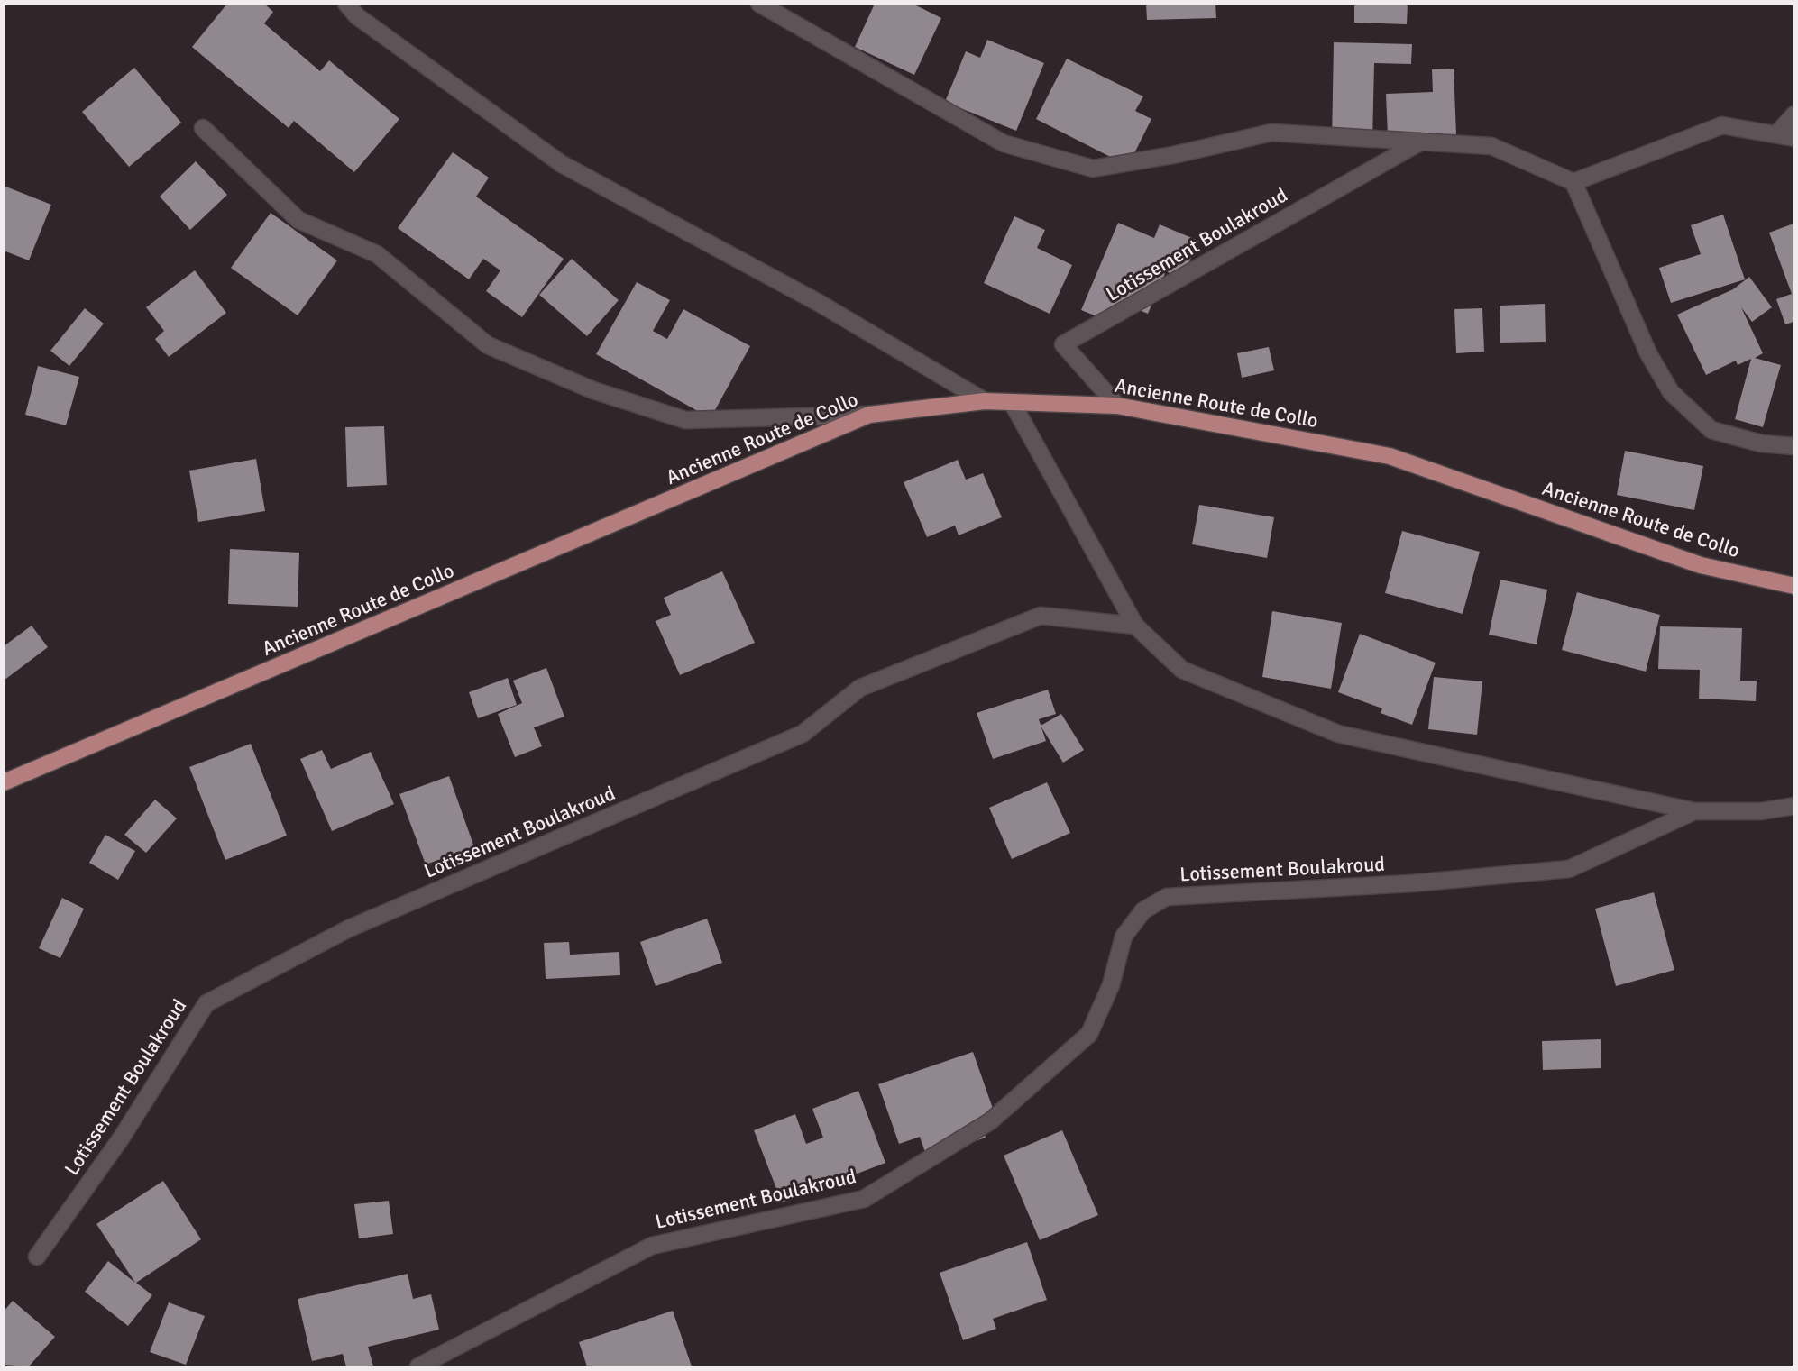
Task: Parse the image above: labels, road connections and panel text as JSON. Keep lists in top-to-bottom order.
{
  "streets": {
    "main road": ["Ancienne Route de Collo"],
    "street": ["Lotissement Boulakroud"]
  },
  "crossings": [
    ["Lotissement Boulakroud", "Ancienne Route de Collo"]
  ]
}
